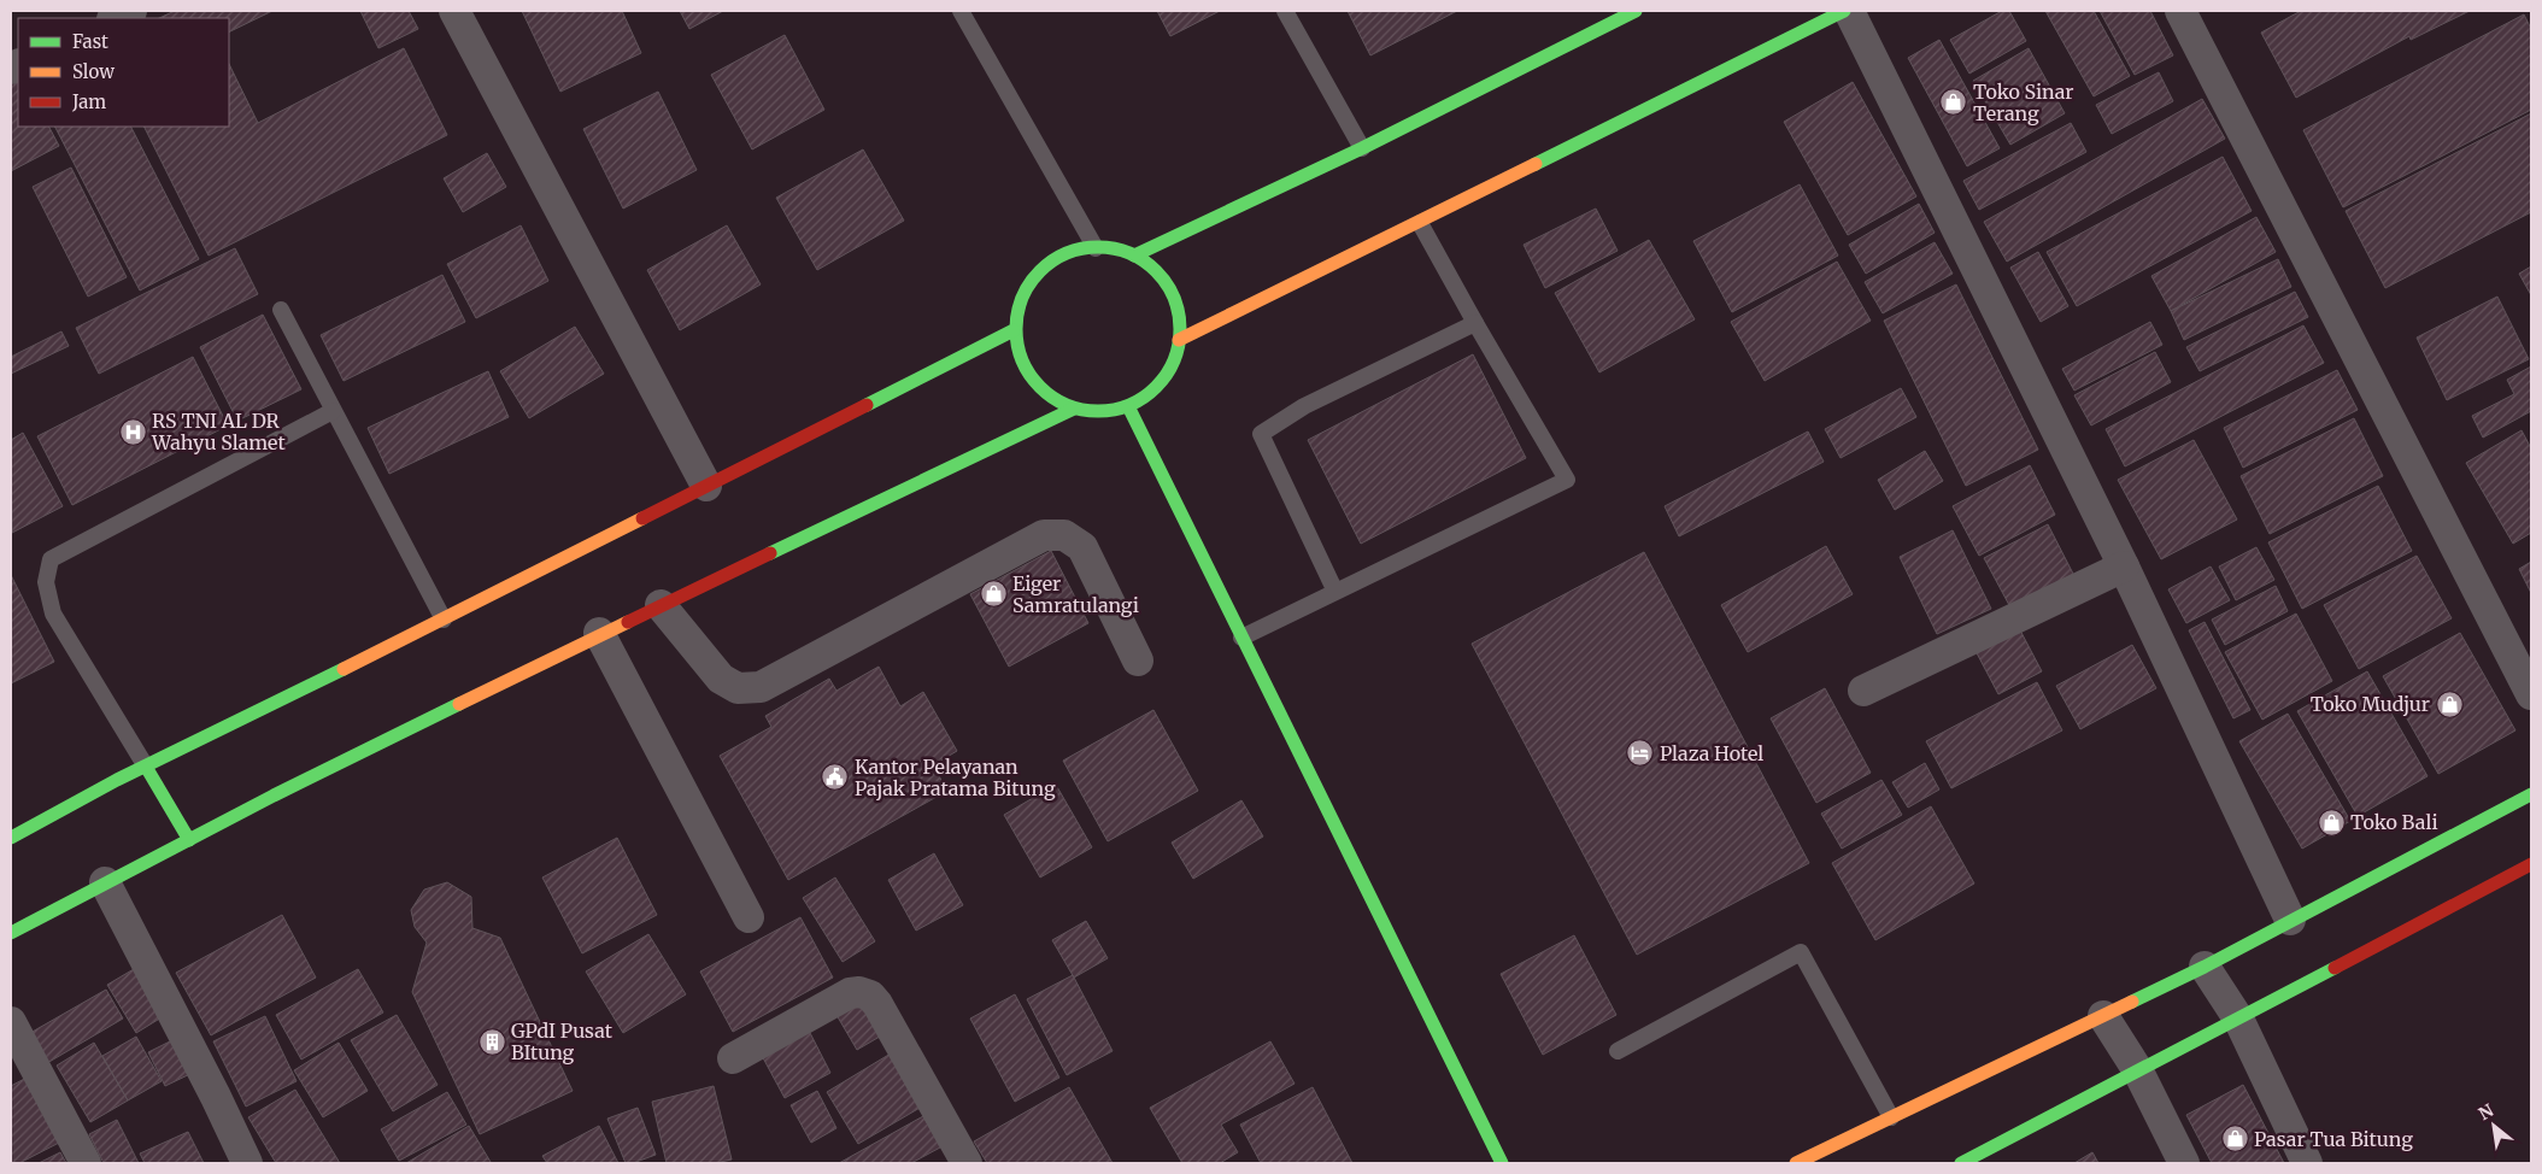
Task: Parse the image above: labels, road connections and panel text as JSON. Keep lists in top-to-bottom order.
{
  "places": {
    "shop": [
      "Toko Sinar Terang",
      "Eiger Samratulangi",
      "Toko Mudjur",
      "Toko Bali",
      "Pasar Tua Bitung"
    ],
    "hospital": ["RS TNI AL DR Wahyu Slamet"],
    "hotel": ["Plaza Hotel"],
    "public building": ["Kantor Pelayanan Pajak Pratama Bitung"],
    "building": ["GPdI Pusat BItung"]
  },
  "legend": ["Fast", "Slow", "Jam"],
  "north": "top left"
}
